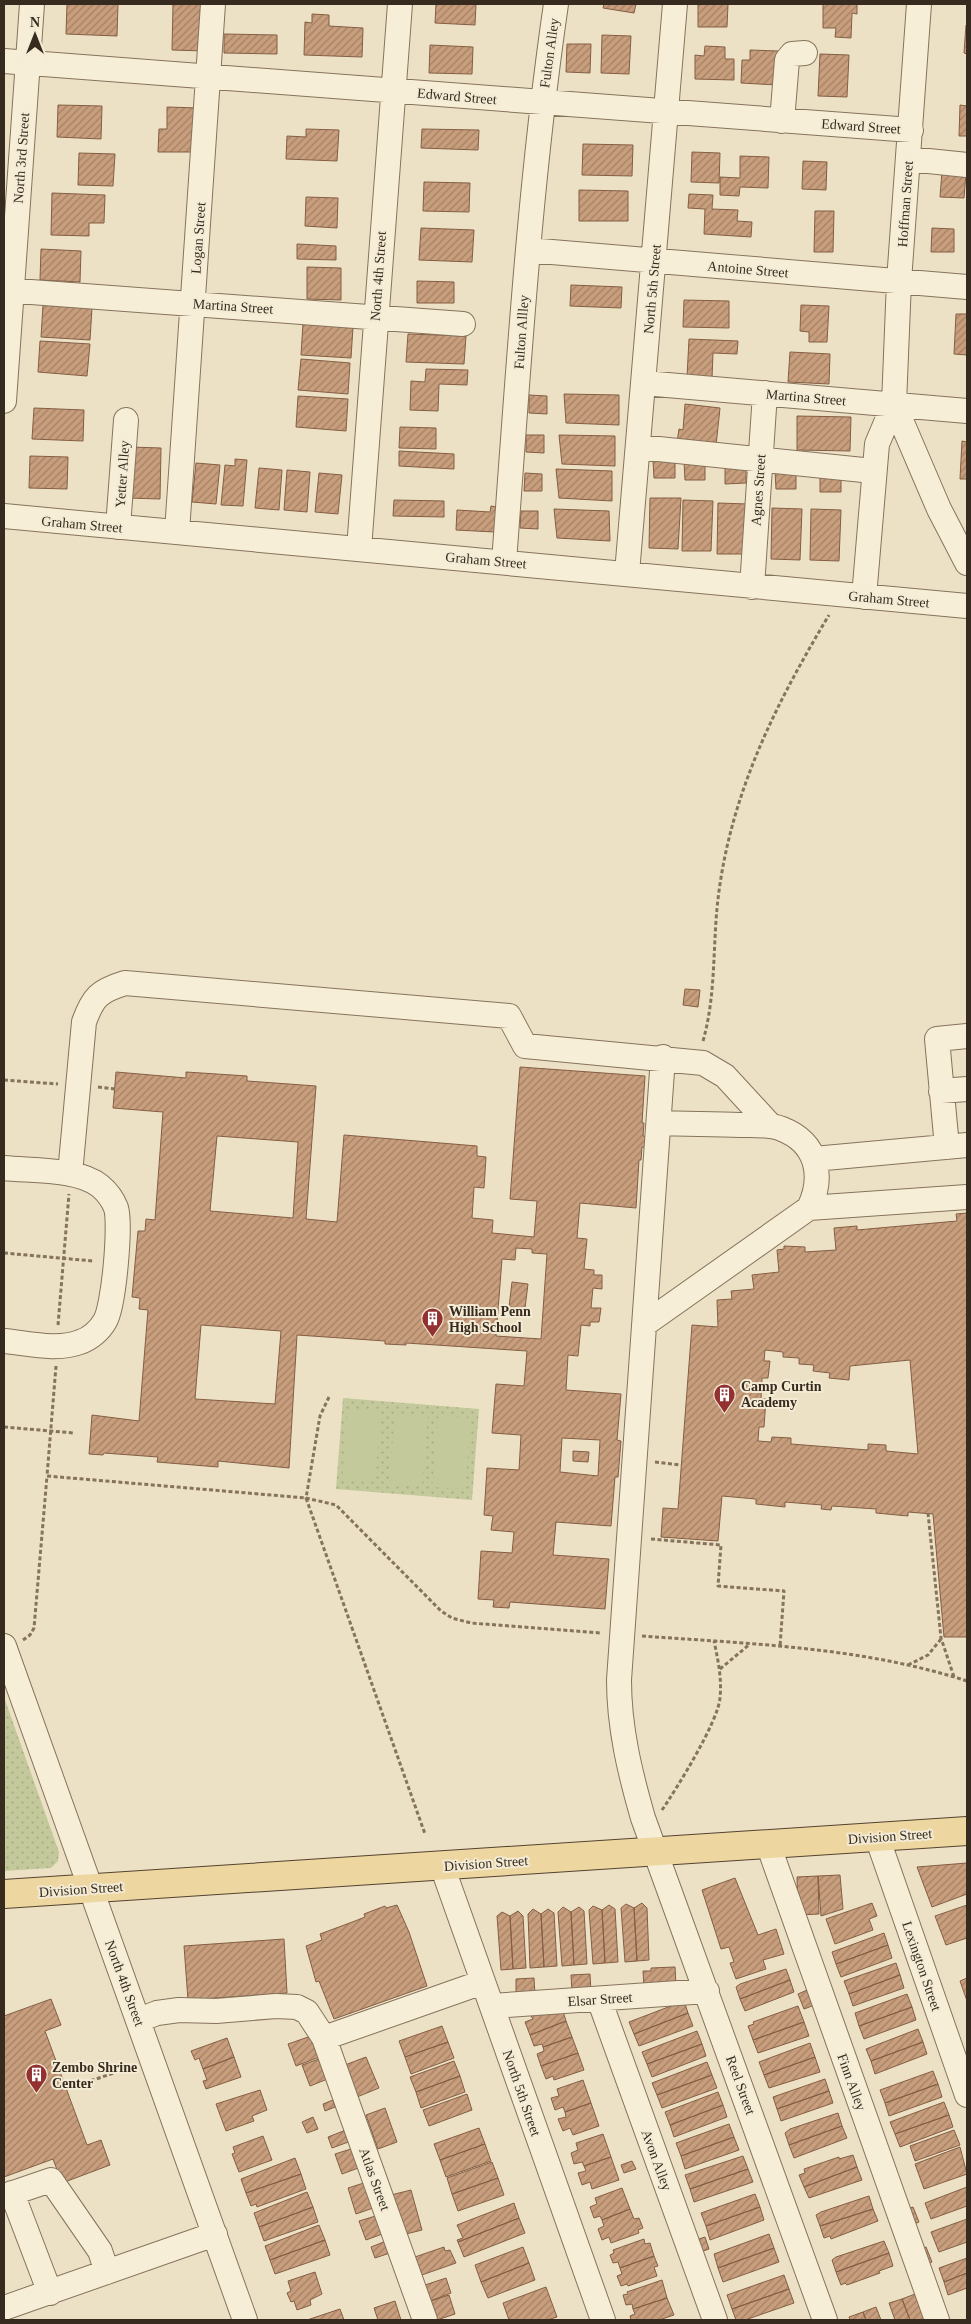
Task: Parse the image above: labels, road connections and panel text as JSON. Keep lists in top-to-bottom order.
{
  "streets": {
    "main road": ["Division Street"],
    "street": [
      "Fulton Alley",
      "Edward Street",
      "North 3rd Street",
      "Hoffman Street",
      "Logan Street",
      "Antoine Street",
      "North 4th Street",
      "North 5th Street",
      "Martina Street",
      "Fulton Allley",
      "Yetter Alley",
      "Agnes Street",
      "Graham Street",
      "Lexington Street",
      "Elsar Street",
      "Finn Alley",
      "Reel Street",
      "Avon Alley",
      "Atlas Street"
    ]
  },
  "crossings": [
    ["Fulton Alley", "Edward Street"],
    ["Fulton Alley", "Fulton Allley"],
    ["Edward Street", "North 3rd Street"],
    ["Edward Street", "Hoffman Street"],
    ["Edward Street", "Logan Street"],
    ["Edward Street", "North 4th Street"],
    ["Edward Street", "North 5th Street"],
    ["Edward Street", "Fulton Allley"],
    ["North 3rd Street", "Martina Street"],
    ["Hoffman Street", "Antoine Street"],
    ["Hoffman Street", "Martina Street"],
    ["Hoffman Street", "Graham Street"],
    ["Logan Street", "Martina Street"],
    ["Logan Street", "Graham Street"],
    ["Antoine Street", "North 5th Street"],
    ["Antoine Street", "Fulton Allley"],
    ["North 4th Street", "Martina Street"],
    ["North 4th Street", "Graham Street"],
    ["North 4th Street", "Division Street"],
    ["North 4th Street", "Atlas Street"],
    ["North 5th Street", "Martina Street"],
    ["North 5th Street", "Graham Street"],
    ["North 5th Street", "Division Street"],
    ["North 5th Street", "Elsar Street"],
    ["Martina Street", "Agnes Street"],
    ["Fulton Allley", "Graham Street"],
    ["Yetter Alley", "Graham Street"],
    ["Agnes Street", "Graham Street"],
    ["Division Street", "Lexington Street"],
    ["Division Street", "Finn Alley"],
    ["Division Street", "Reel Street"],
    ["Elsar Street", "Reel Street"],
    ["Elsar Street", "Avon Alley"]
  ],
  "places": {
    "building": ["William Penn High School", "Camp Curtin Academy", "Zembo Shrine Center"]
  },
  "north": "top"
}
